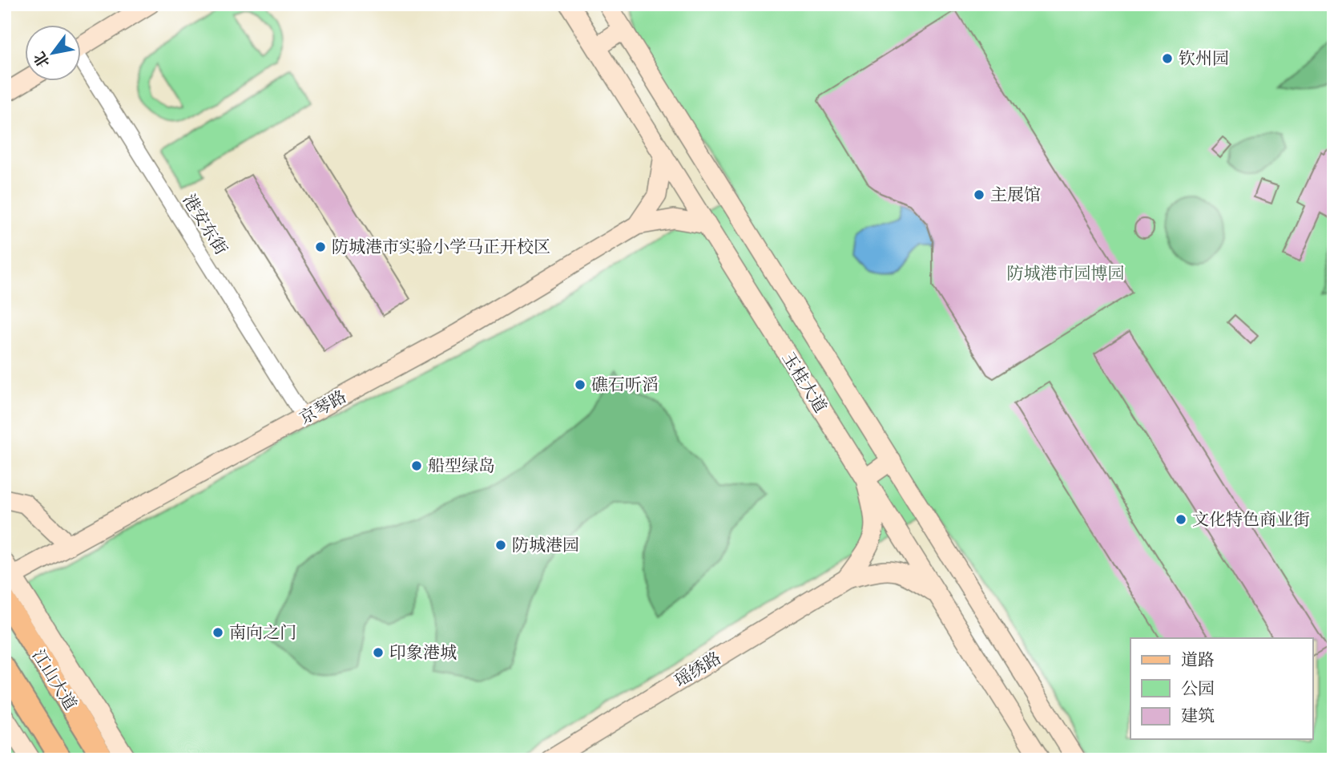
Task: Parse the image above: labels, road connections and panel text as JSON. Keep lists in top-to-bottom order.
{
  "streets": {
    "main road": [
      "玉桂大道",
      "京琴路",
      "瑶绣路",
      "江山大道"
    ],
    "street": ["港安东街"]
  },
  "crossings": [
    ["港安东街", "京琴路"]
  ],
  "parks": ["防城港市园博园"],
  "places": [
    "钦州园",
    "主展馆",
    "防城港市实验小学马正开校区",
    "礁石听滔",
    "船型绿岛",
    "文化特色商业街",
    "防城港园",
    "南向之门",
    "印象港城"
  ],
  "legend": ["道路", "公园", "建筑"],
  "north": "bottom left"
}
